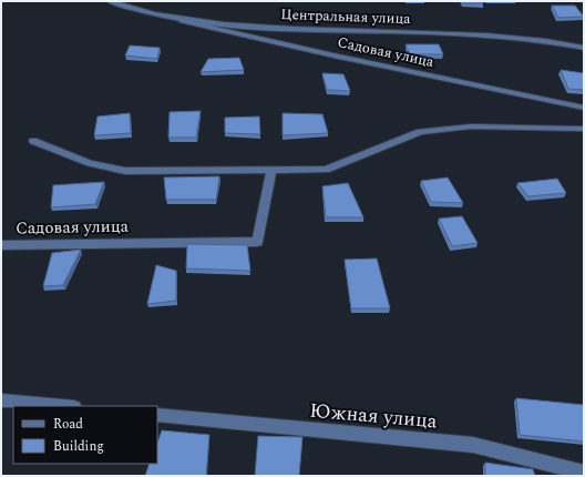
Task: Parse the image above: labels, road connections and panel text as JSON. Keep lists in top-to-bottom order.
{
  "streets": {
    "street": ["Центральная улица", "Садовая улица", "Южная улица"]
  },
  "crossings": [
    ["Центральная улица", "Садовая улица"]
  ],
  "legend": ["Road", "Building"]
}
